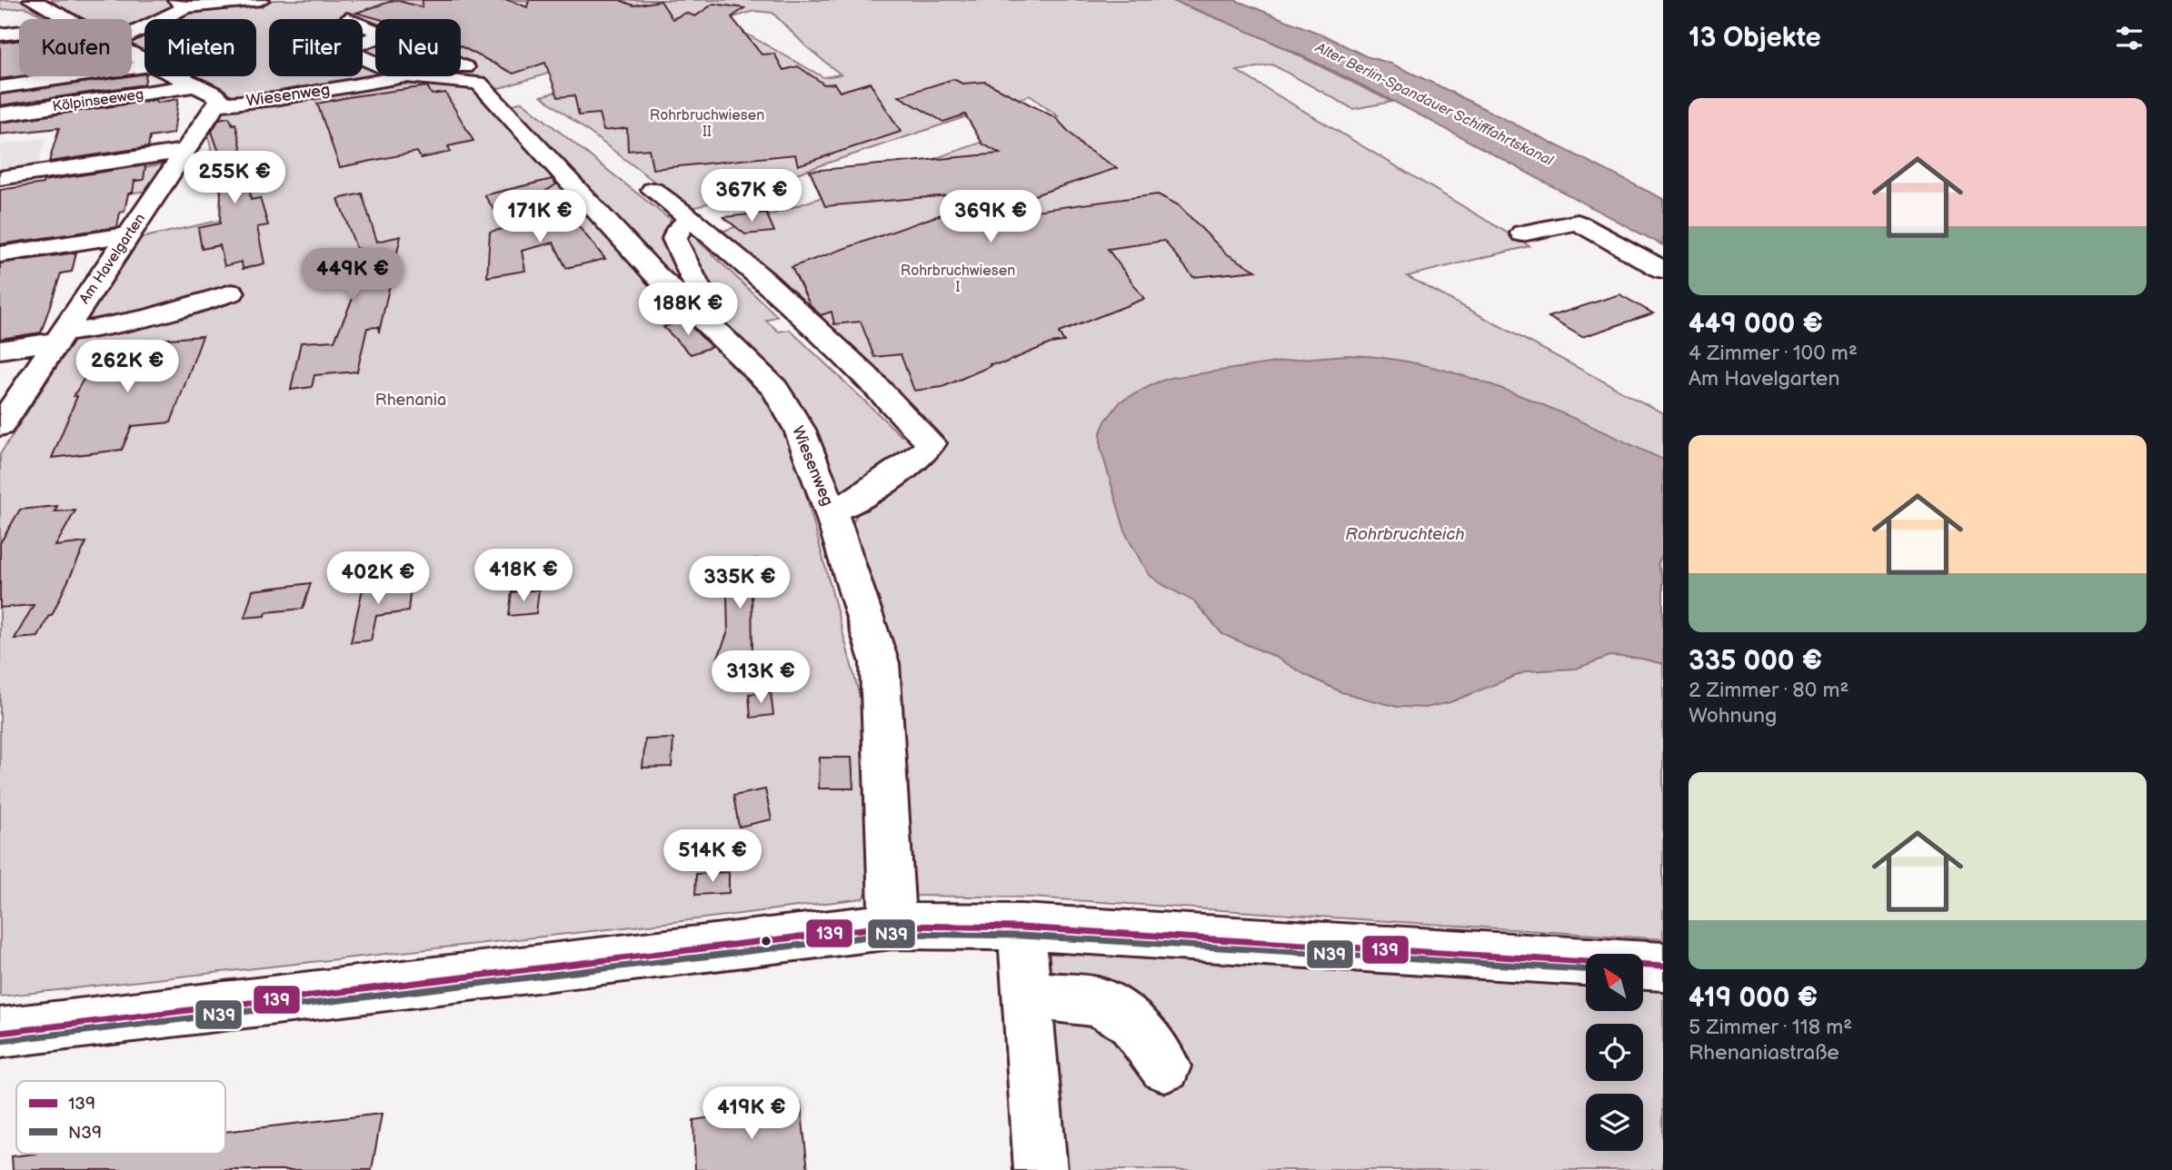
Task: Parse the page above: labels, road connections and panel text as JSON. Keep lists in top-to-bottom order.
{
  "streets": {
    "street": ["Wiesenweg", "Kölpinseeweg", "Am Havelgarten"]
  },
  "crossings": [
    ["Wiesenweg", "Am Havelgarten"]
  ],
  "water": ["Alter Berlin-Spandauer Schifffahrtskanal", "Rohrbruchteich"],
  "parks": ["Rohrbruchwiesen II", "Rohrbruchwiesen I", "Rhenania"],
  "lines": ["transit line 139", "transit line N39"],
  "legend": ["139", "N39"],
  "north": "top left",
  "page": {
    "heading": "13 Objekte",
    "chip": [
      "Kaufen",
      "Mieten",
      "Filter",
      "Neu"
    ],
    "list": [
      {
        "name": "449 000 €",
        "note": "4 Zimmer · 100 m² · Am Havelgarten"
      },
      {
        "name": "335 000 €",
        "note": "2 Zimmer · 80 m² · Wohnung"
      },
      {
        "name": "419 000 €",
        "note": "5 Zimmer · 118 m² · Rhenaniastraße"
      }
    ],
    "price": [
      "255K €",
      "367K €",
      "171K €",
      "369K €",
      "449K €",
      "188K €",
      "262K €",
      "418K €",
      "402K €",
      "335K €",
      "313K €",
      "514K €",
      "419K €"
    ]
  }
}
